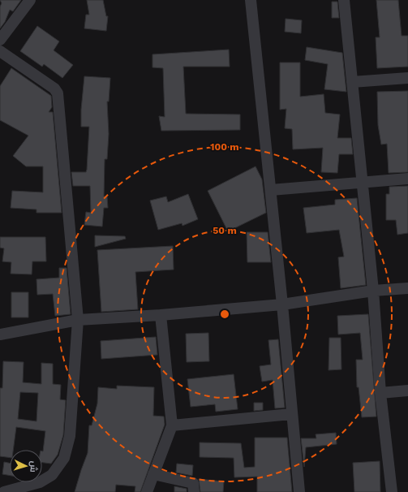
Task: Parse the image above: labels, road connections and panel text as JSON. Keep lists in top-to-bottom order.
{
  "north": "right",
  "rings": ["100 m", "50 m"]
}
